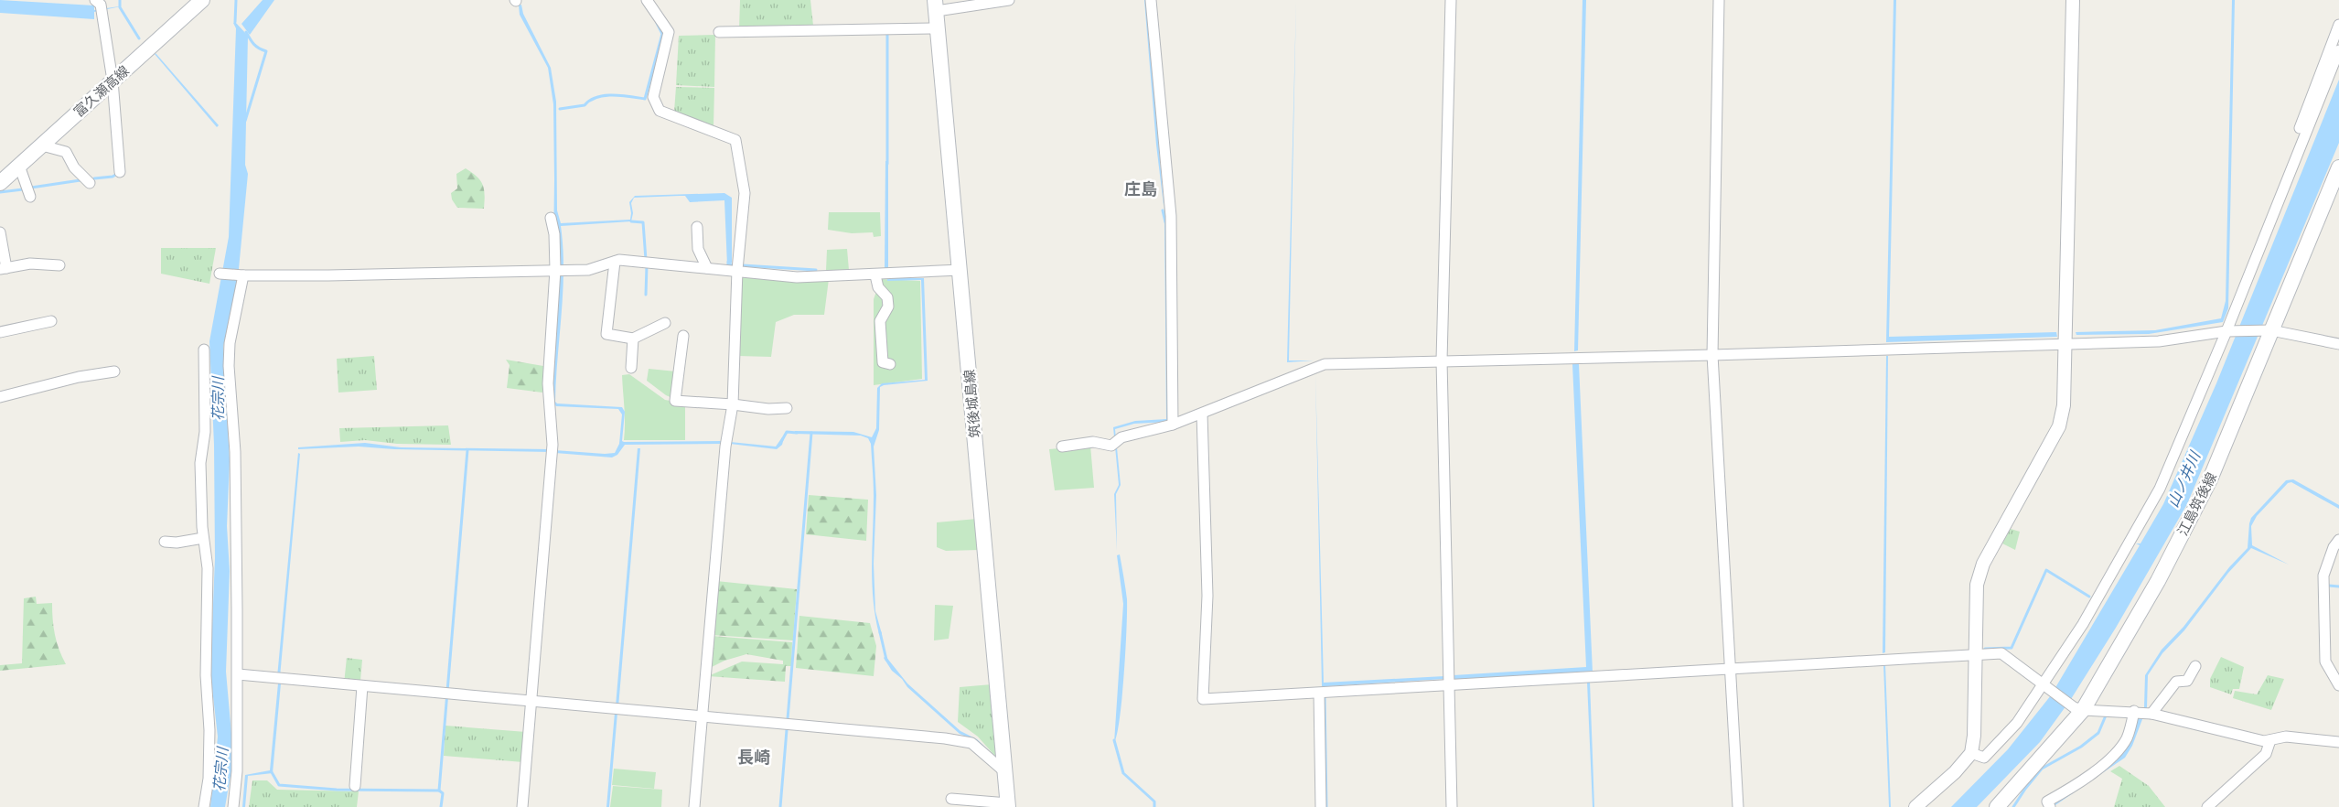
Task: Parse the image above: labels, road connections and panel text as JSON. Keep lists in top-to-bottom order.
{
  "streets": {
    "main road": ["富久瀬高線", "筑後城島線", "江島筑後線"]
  },
  "districts": ["庄島", "長崎"],
  "water": ["花宗川", "山ノ井川"]
}
